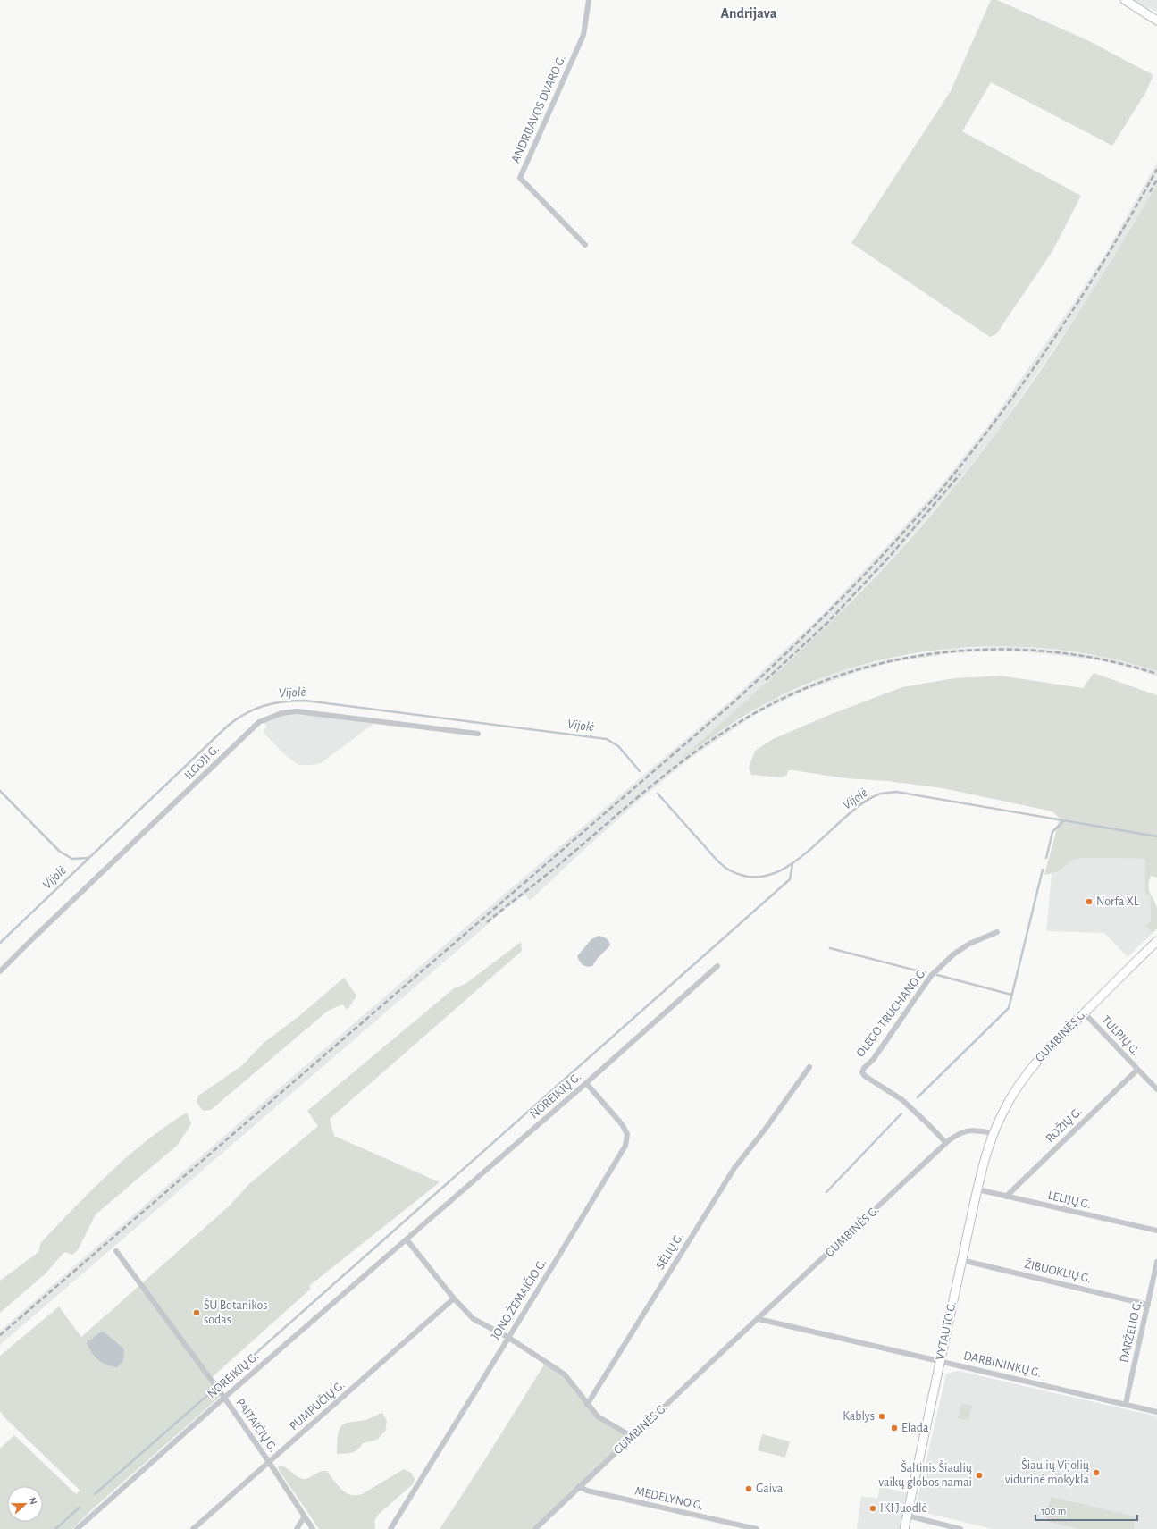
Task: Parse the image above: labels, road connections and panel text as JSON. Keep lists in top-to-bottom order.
{
  "streets": {
    "main road": ["GUMBINĖS G.", "VYTAUTO G."],
    "street": [
      "ANDRIJAVOS DVARO G.",
      "ILGOJI G.",
      "OLEGO TRUCHANO G.",
      "TULPIŲ G.",
      "NOREIKIŲ G.",
      "ROŽIŲ G.",
      "LELIJŲ G.",
      "SĖLIŲ G.",
      "ŽIBUOKLIŲ G.",
      "JONO ŽEMAIČIO G.",
      "DARŽELIO G.",
      "DARBININKŲ G.",
      "PUMPUČIŲ G.",
      "PAITAIČIŲ G.",
      "MEDELYNO G."
    ]
  },
  "crossings": [
    ["OLEGO TRUCHANO G.", "GUMBINĖS G."],
    ["GUMBINĖS G.", "TULPIŲ G."],
    ["GUMBINĖS G.", "VYTAUTO G."],
    ["GUMBINĖS G.", "DARBININKŲ G."],
    ["GUMBINĖS G.", "MEDELYNO G."],
    ["TULPIŲ G.", "ROŽIŲ G."],
    ["NOREIKIŲ G.", "JONO ŽEMAIČIO G."],
    ["NOREIKIŲ G.", "PAITAIČIŲ G."],
    ["ROŽIŲ G.", "LELIJŲ G."],
    ["LELIJŲ G.", "VYTAUTO G."],
    ["ŽIBUOKLIŲ G.", "VYTAUTO G."],
    ["ŽIBUOKLIŲ G.", "DARŽELIO G."],
    ["VYTAUTO G.", "DARBININKŲ G."],
    ["DARŽELIO G.", "DARBININKŲ G."],
    ["PUMPUČIŲ G.", "PAITAIČIŲ G."]
  ],
  "districts": ["Andrijava"],
  "water": ["Vijolė"],
  "places": [
    "Norfa XL",
    "ŠU Botanikos sodas",
    "Kablys",
    "Elada",
    "Šiaulių Vijolių vidurinė mokykla",
    "Šaltinis Šiaulių vaikų globos namai",
    "Gaiva",
    "IKI Juodlė"
  ],
  "scale_bar": "100 m",
  "north": "right"
}
